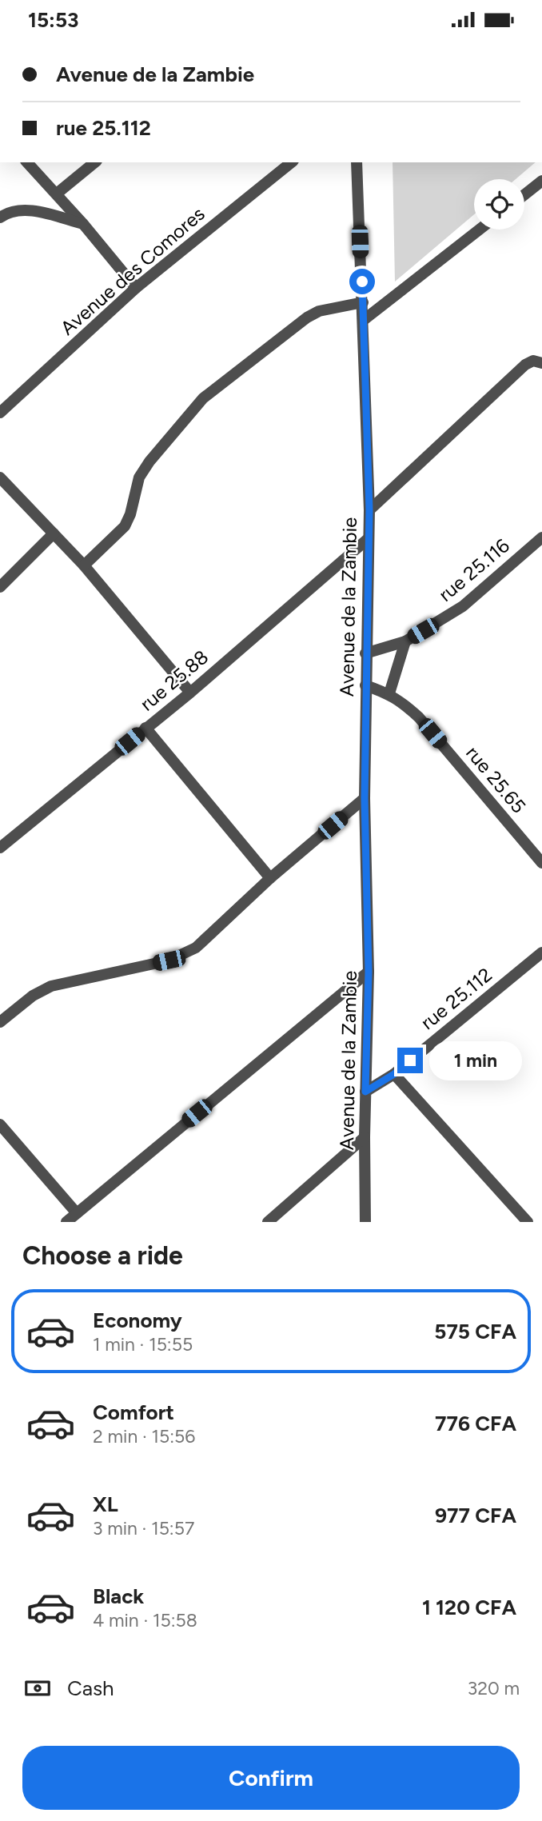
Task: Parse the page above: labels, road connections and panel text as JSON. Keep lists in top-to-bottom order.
{
  "streets": {
    "street": [
      "Avenue des Comores",
      "rue 25.116",
      "Avenue de la Zambie",
      "rue 25.88",
      "rue 25.65",
      "rue 25.112"
    ]
  },
  "crossings": [
    ["rue 25.116", "Avenue de la Zambie"],
    ["Avenue de la Zambie", "rue 25.88"],
    ["Avenue de la Zambie", "rue 25.65"],
    ["Avenue de la Zambie", "rue 25.112"]
  ],
  "page": {
    "status": "15:53",
    "banner": ["Avenue de la Zambie", "rue 25.112"],
    "bubble": "1 min",
    "heading": "Choose a ride",
    "list": [
      {
        "name": "Economy",
        "note": "1 min · 15:55",
        "value": "575 CFA"
      },
      {
        "name": "Comfort",
        "note": "2 min · 15:56",
        "value": "776 CFA"
      },
      {
        "name": "XL",
        "note": "3 min · 15:57",
        "value": "977 CFA"
      },
      {
        "name": "Black",
        "note": "4 min · 15:58",
        "value": "1 120 CFA"
      }
    ],
    "pay": ["Cash", "320 m"],
    "buttons": "Confirm"
  }
}
